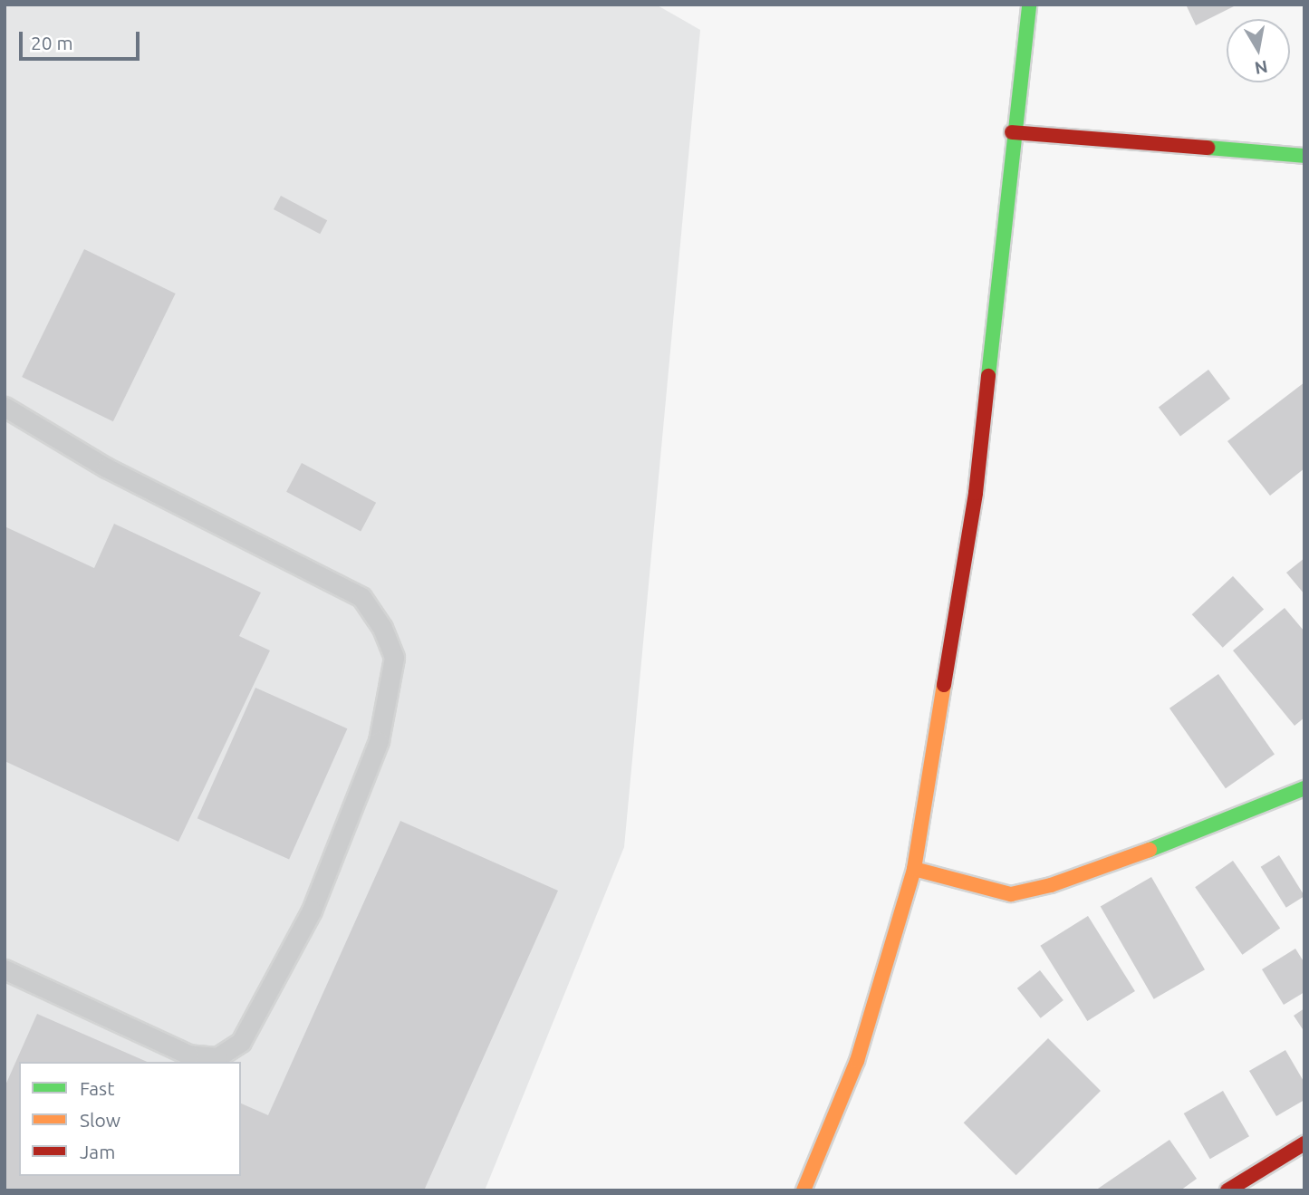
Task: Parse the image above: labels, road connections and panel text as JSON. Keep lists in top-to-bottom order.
{
  "legend": ["Fast", "Slow", "Jam"],
  "scale_bar": "20 m",
  "north": "bottom"
}
